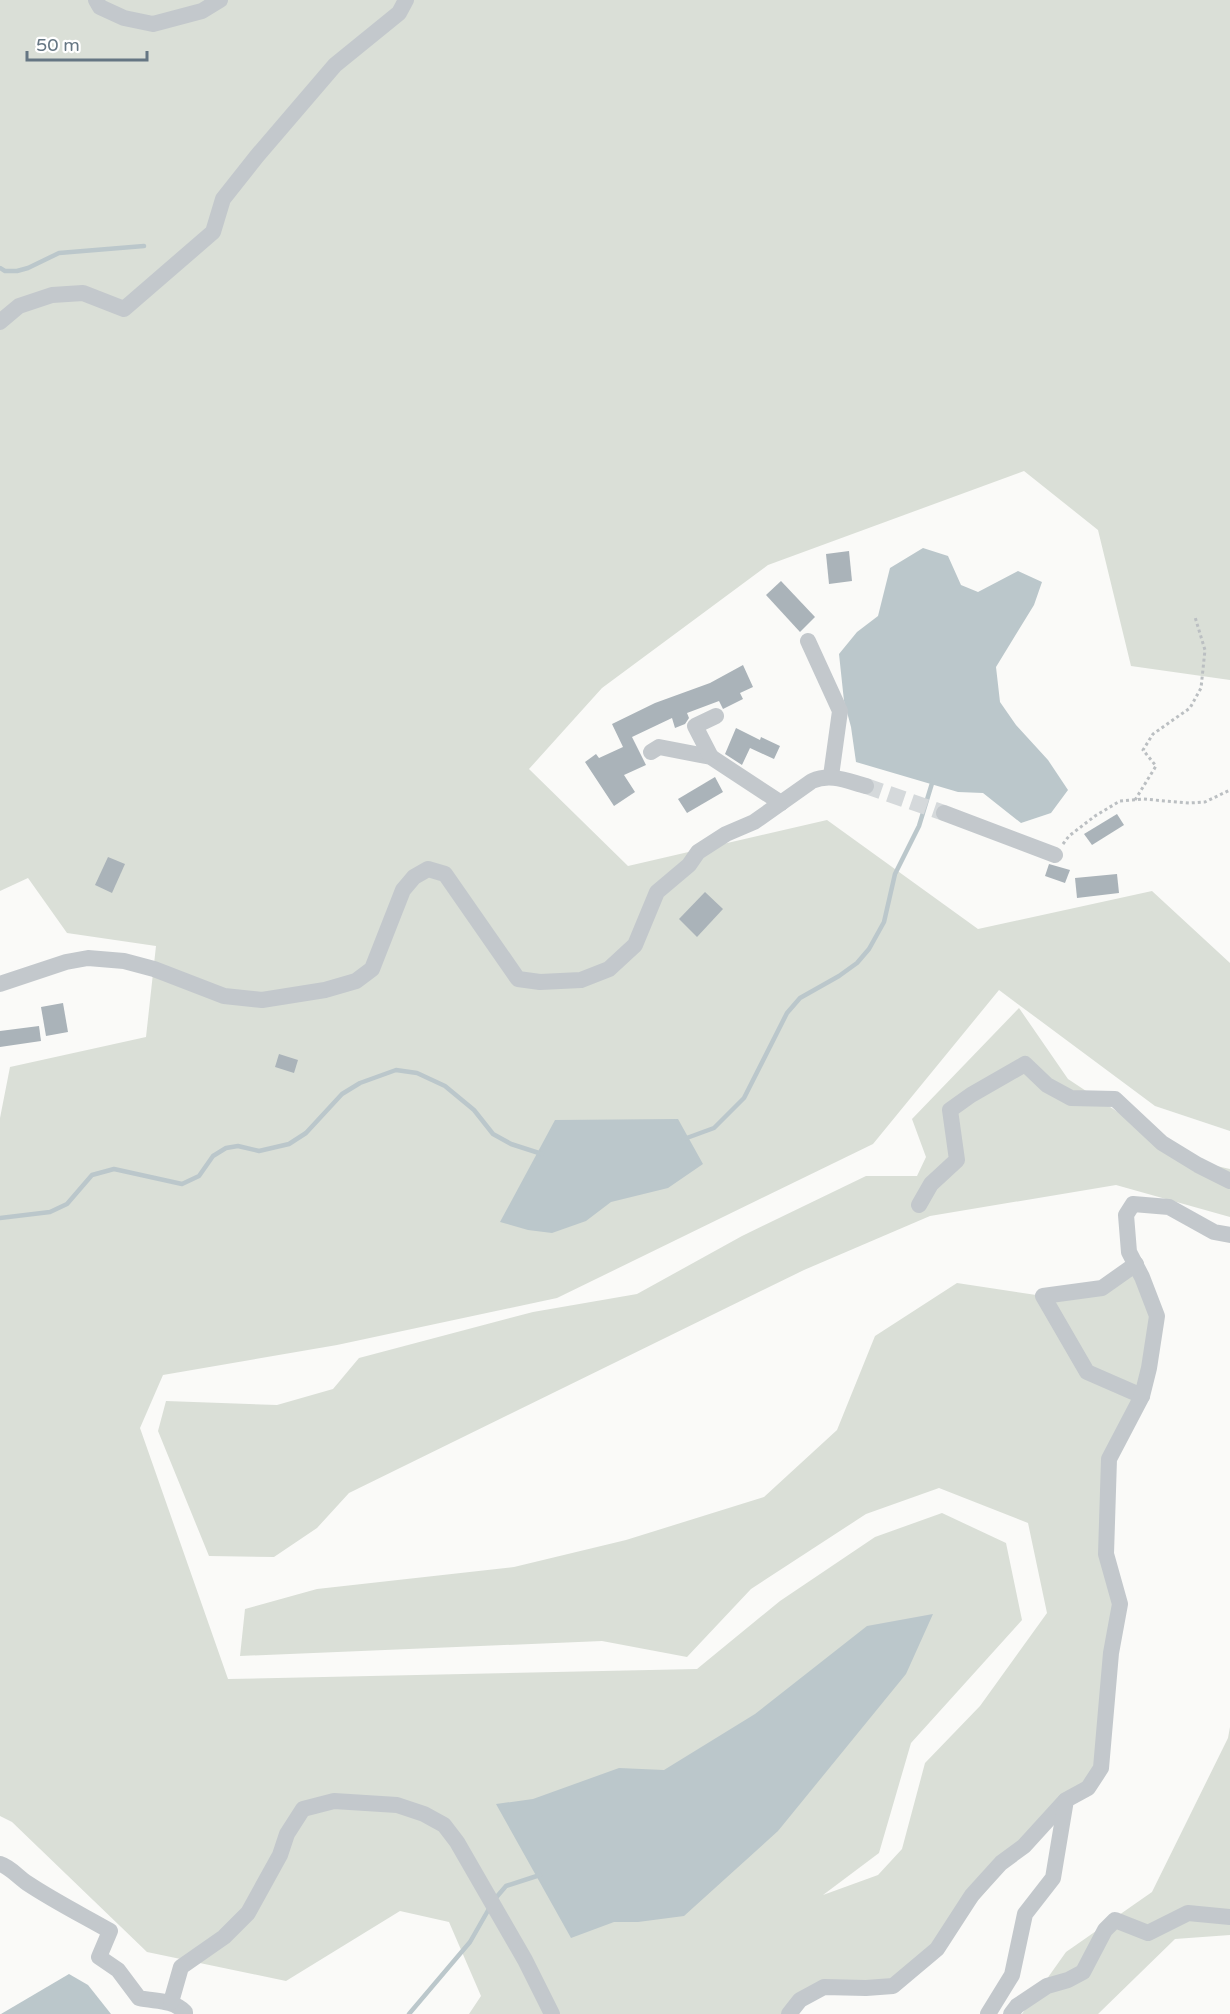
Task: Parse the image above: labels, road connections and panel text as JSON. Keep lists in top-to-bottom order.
{
  "scale_bar": "50 m"
}
